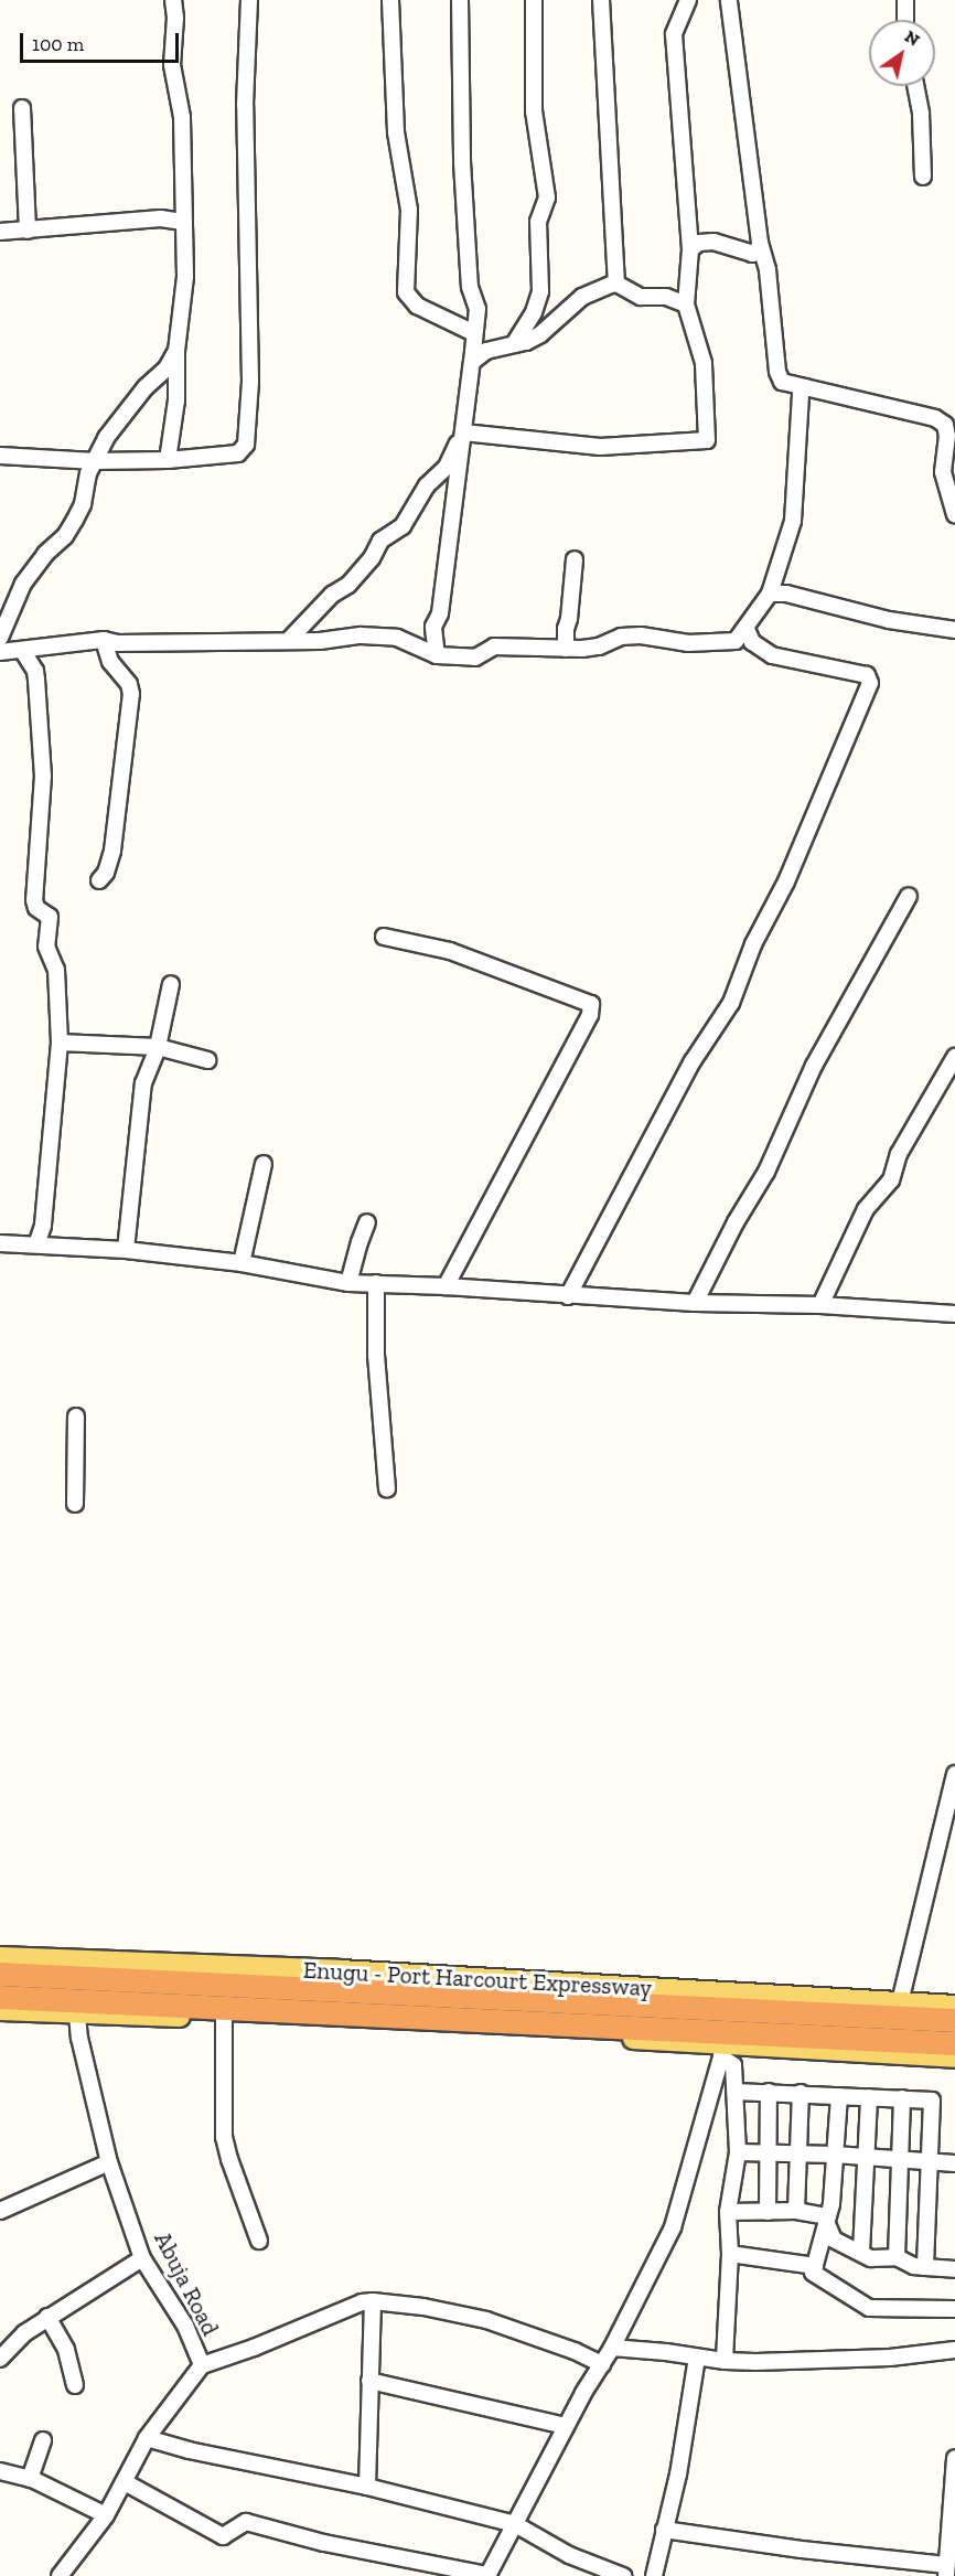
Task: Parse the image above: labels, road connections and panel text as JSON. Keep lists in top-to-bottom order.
{
  "streets": {
    "highway": ["Enugu - Port Harcourt Expressway"],
    "street": ["Abuja Road"]
  },
  "scale_bar": "100 m",
  "north": "top right"
}
